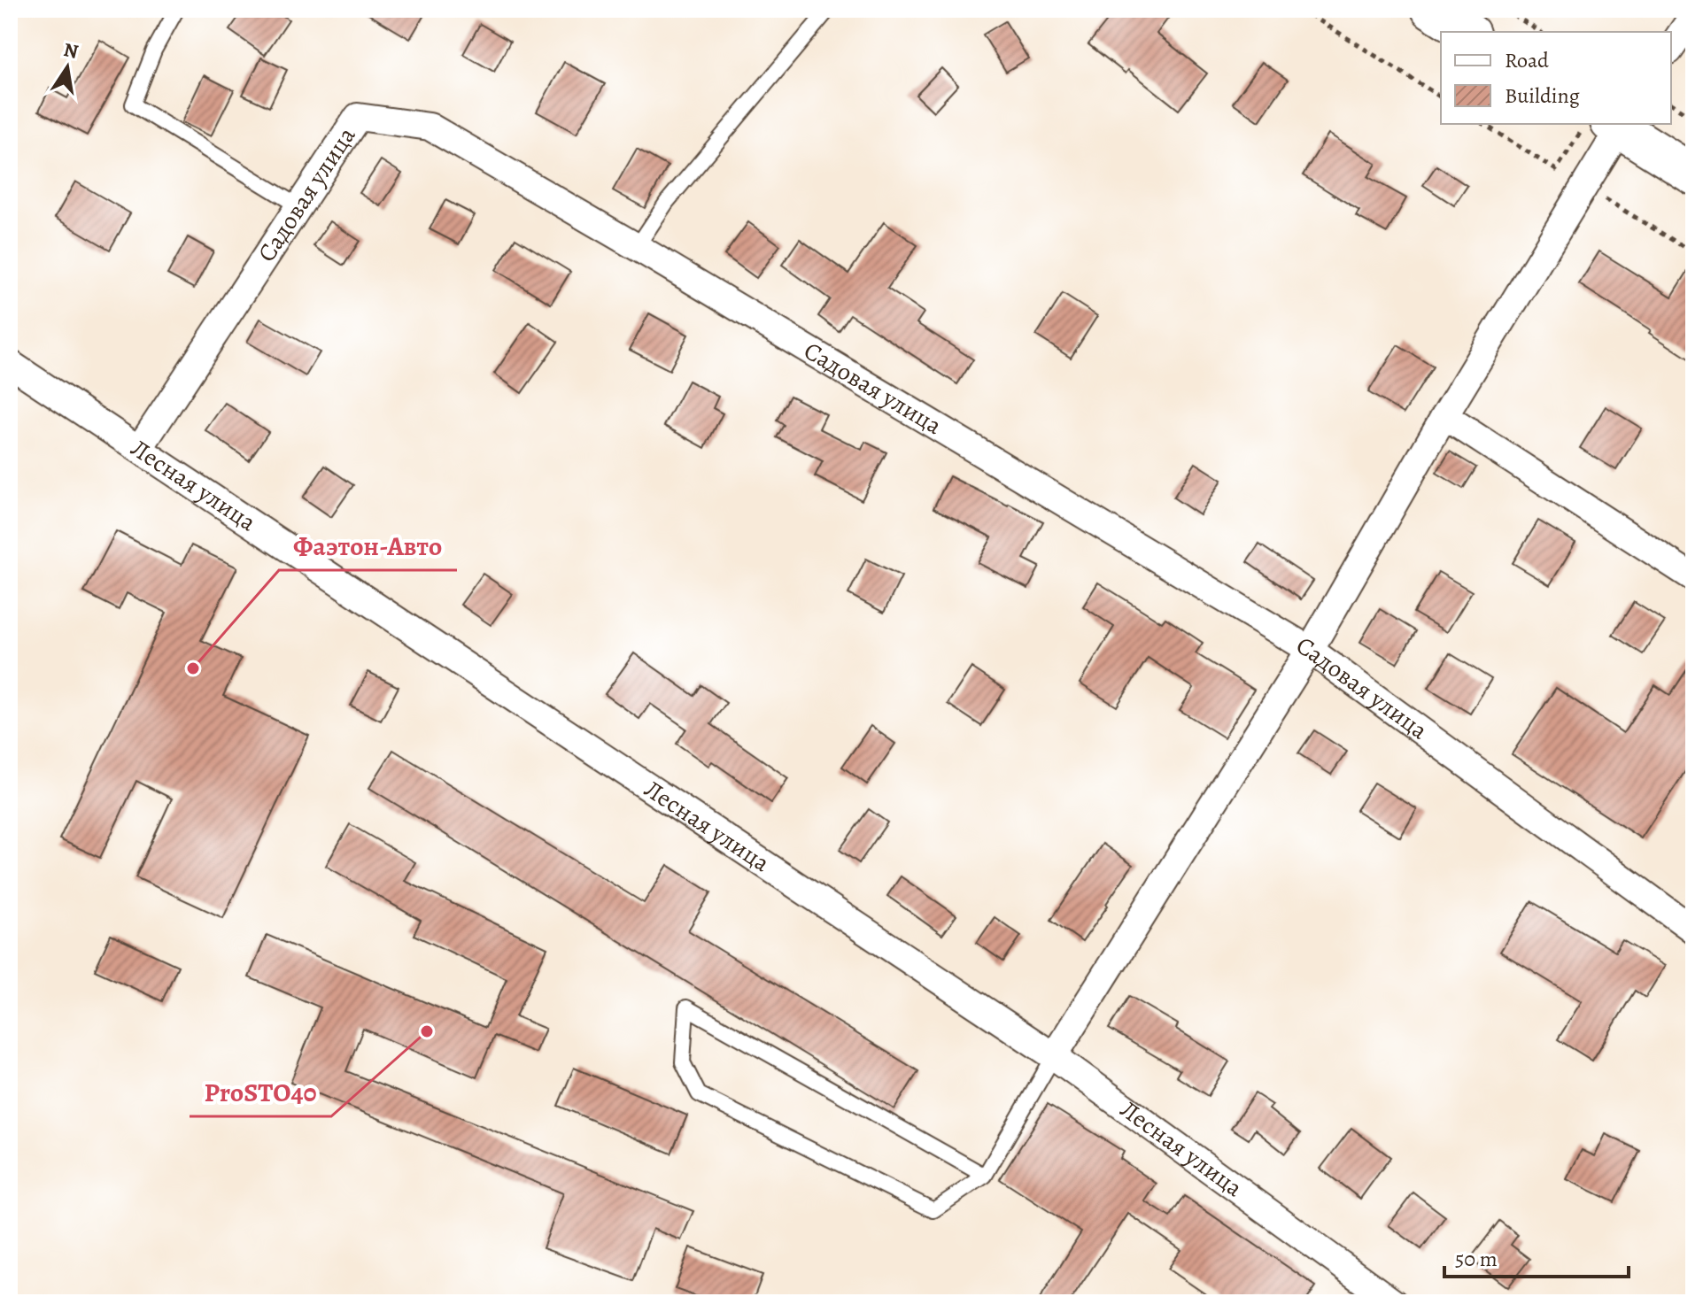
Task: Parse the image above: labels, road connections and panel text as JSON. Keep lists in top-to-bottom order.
{
  "streets": {
    "street": ["Садовая улица", "Лесная улица"]
  },
  "crossings": [
    ["Садовая улица", "Лесная улица"]
  ],
  "places": ["Фаэтон-Авто", "ProSTO40"],
  "legend": ["Road", "Building"],
  "scale_bar": "50 m",
  "north": "top"
}
